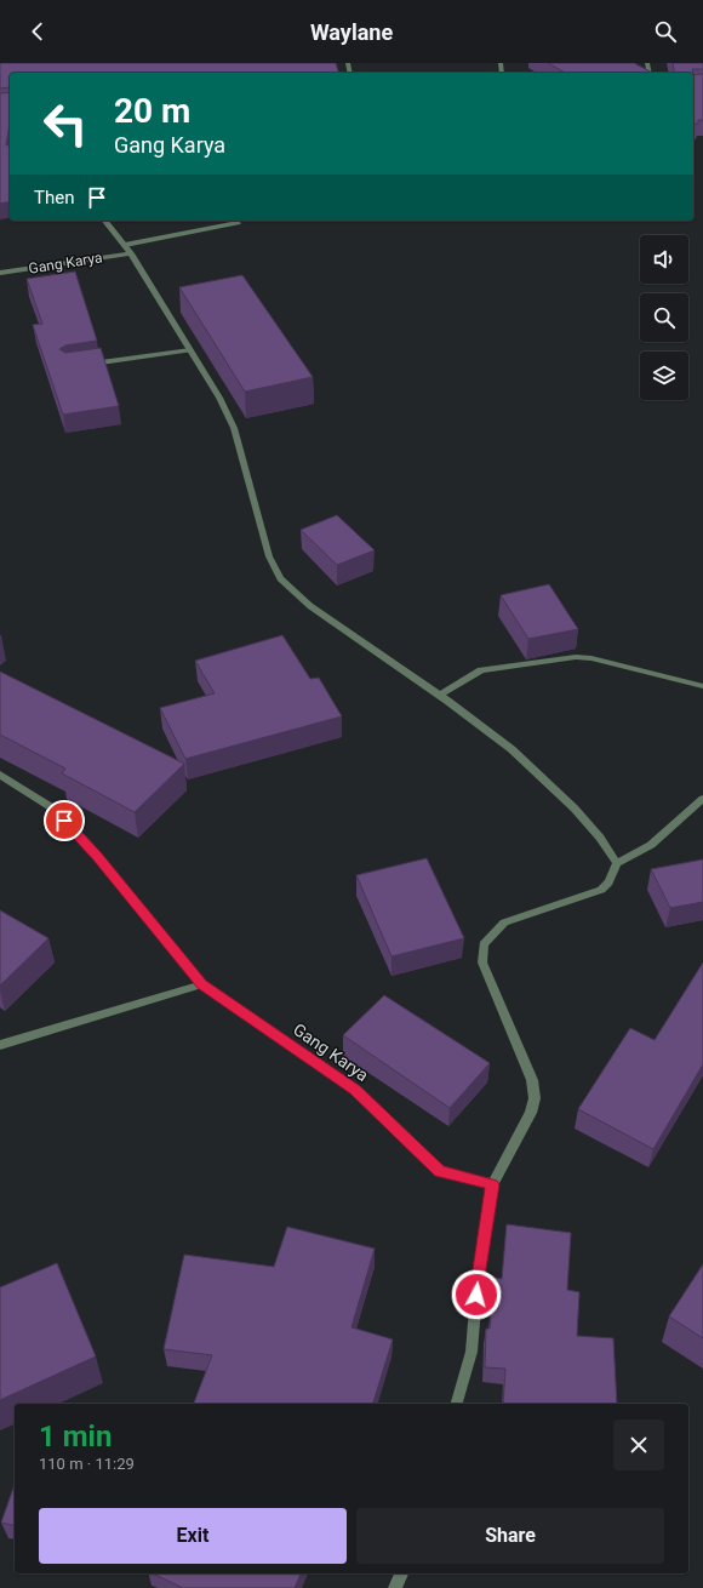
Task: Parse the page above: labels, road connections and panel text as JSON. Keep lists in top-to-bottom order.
{
  "streets": {
    "street": ["Gang Karya"]
  },
  "page": {
    "header": "Waylane",
    "turn": ["20 m", "Gang Karya"],
    "then": "Then",
    "heading": ["1 min", "110 m · 11:29"],
    "buttons": ["Exit", "Share"]
  }
}
